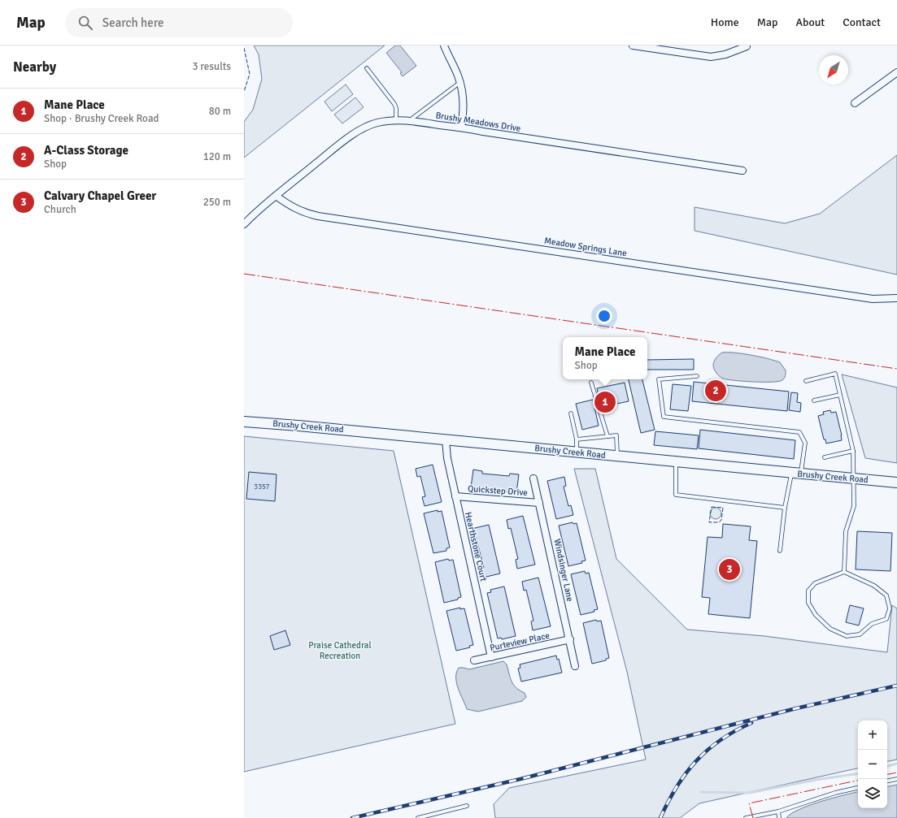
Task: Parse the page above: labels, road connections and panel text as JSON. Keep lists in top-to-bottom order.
{
  "streets": {
    "main road": ["Brushy Creek Road"],
    "street": [
      "Brushy Meadows Drive",
      "Meadow Springs Lane",
      "Quickstep Drive",
      "Hearthstone Court",
      "Windsinger Lane",
      "Purteview Place"
    ]
  },
  "crossings": [
    ["Brushy Meadows Drive", "Meadow Springs Lane"],
    ["Brushy Creek Road", "Hearthstone Court"],
    ["Quickstep Drive", "Hearthstone Court"],
    ["Quickstep Drive", "Windsinger Lane"],
    ["Hearthstone Court", "Purteview Place"],
    ["Windsinger Lane", "Purteview Place"]
  ],
  "parks": ["Praise Cathedral Recreation"],
  "house_numbers": ["3357"],
  "north": "bottom left",
  "page": {
    "header": "Map",
    "search": "Search here",
    "nav": [
      "Home",
      "Map",
      "About",
      "Contact"
    ],
    "heading": ["Nearby", "3 results"],
    "list": [
      {
        "mark": "1",
        "name": "Mane Place",
        "note": "Shop · Brushy Creek Road",
        "value": "80 m"
      },
      {
        "mark": "2",
        "name": "A-Class Storage",
        "note": "Shop",
        "value": "120 m"
      },
      {
        "mark": "3",
        "name": "Calvary Chapel Greer",
        "note": "Church",
        "value": "250 m"
      }
    ],
    "popup": ["Mane Place", "Shop"],
    "pins": ["2", "1", "3"],
    "map_buttons": ["+", "−"]
  }
}
